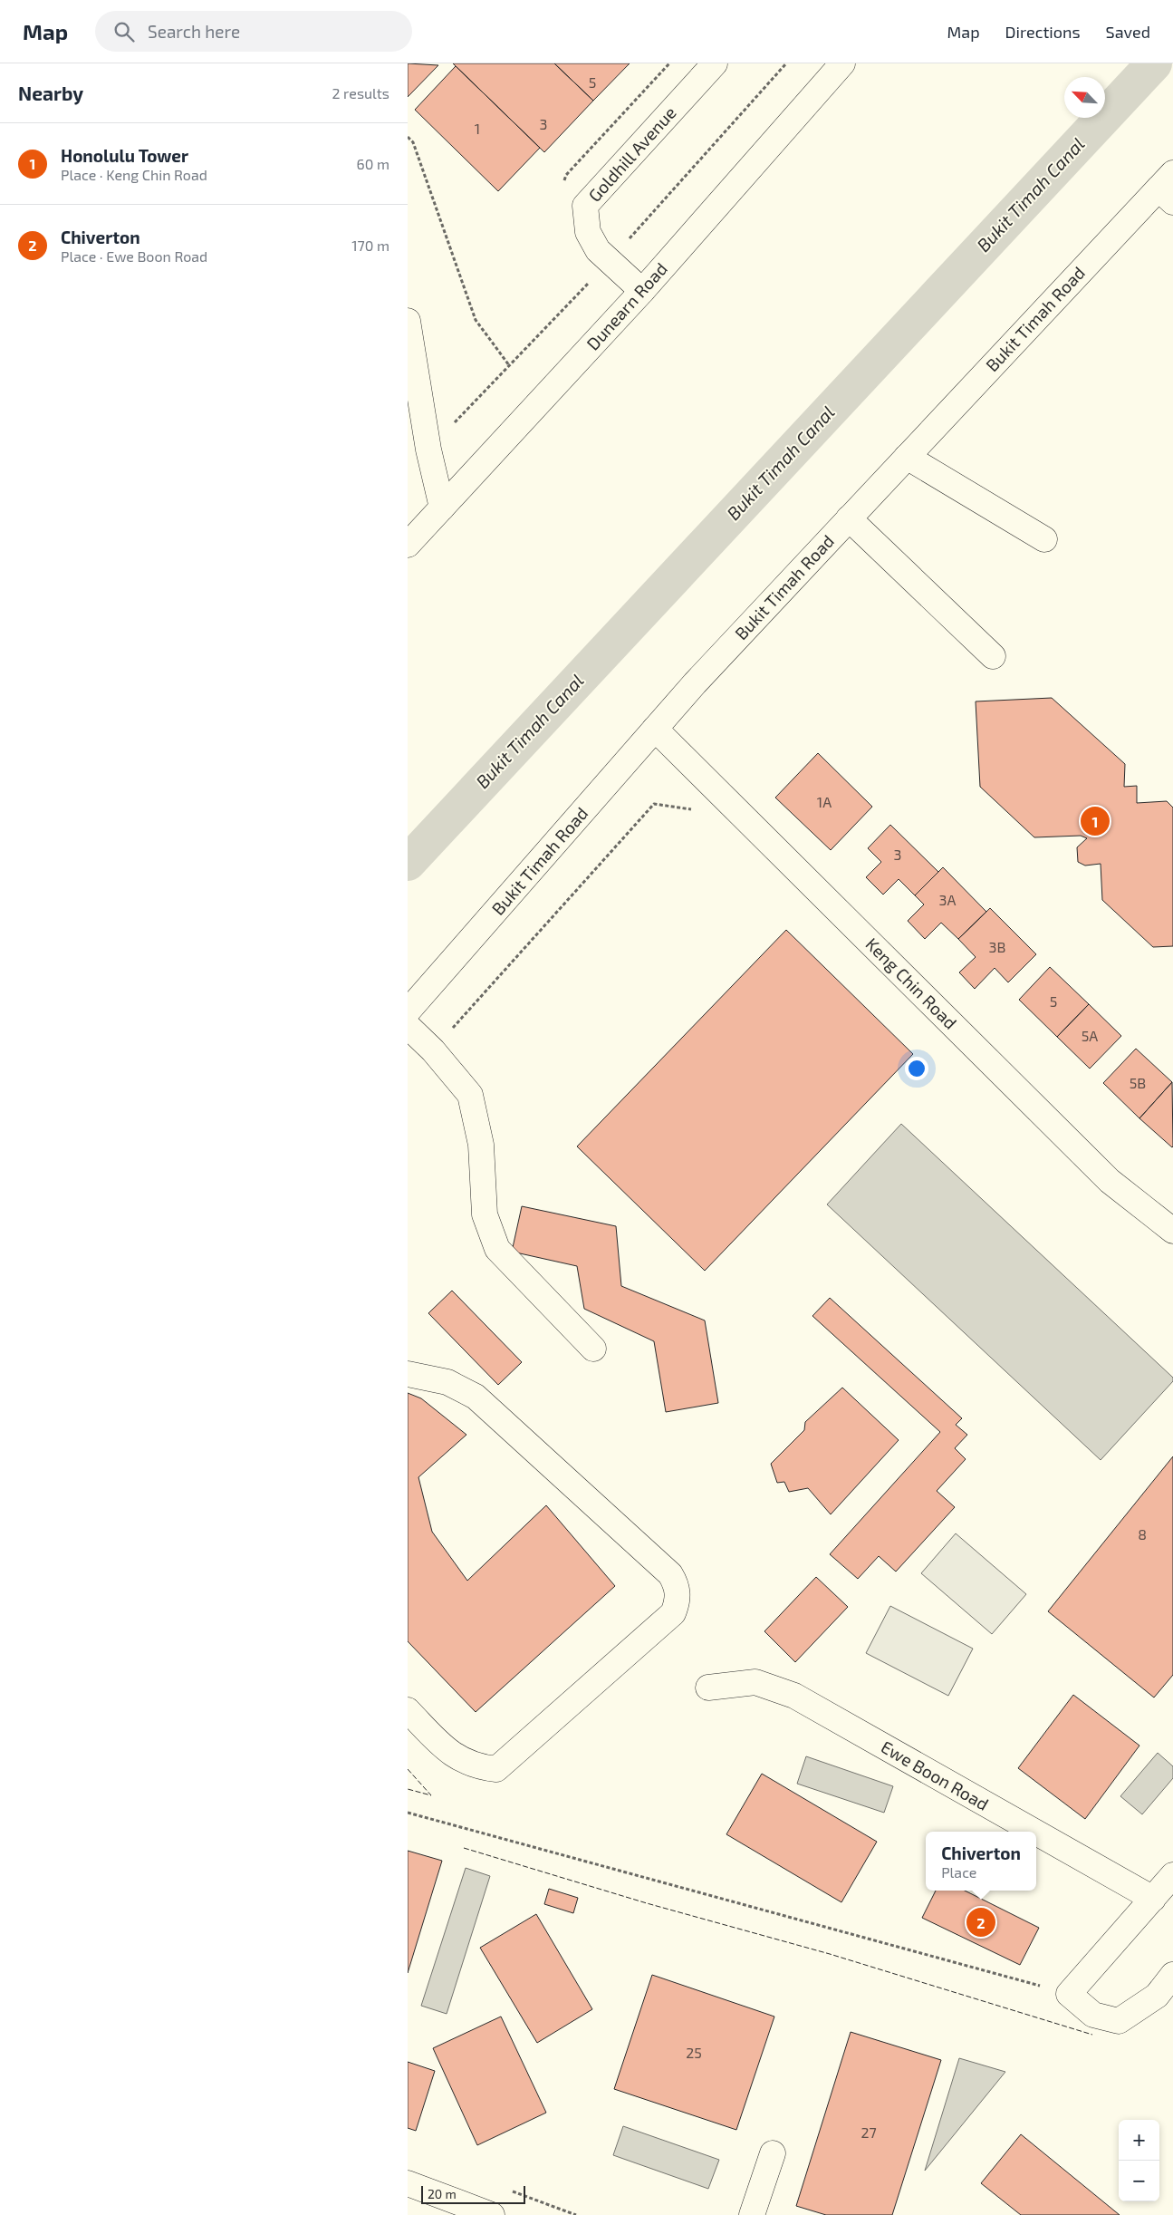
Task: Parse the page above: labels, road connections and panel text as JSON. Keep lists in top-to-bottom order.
{
  "streets": {
    "main road": [
      "Goldhill Avenue",
      "Dunearn Road",
      "Bukit Timah Road",
      "Keng Chin Road",
      "Ewe Boon Road"
    ]
  },
  "crossings": [
    ["Goldhill Avenue", "Dunearn Road"],
    ["Bukit Timah Road", "Keng Chin Road"]
  ],
  "water": ["Bukit Timah Canal"],
  "house_numbers": [
    "5",
    "3",
    "1",
    "1A",
    "3",
    "3A",
    "3B",
    "5",
    "5A",
    "5B",
    "8",
    "25",
    "27"
  ],
  "scale_bar": "20 m",
  "north": "top left",
  "page": {
    "header": "Map",
    "search": "Search here",
    "nav": ["Map", "Directions", "Saved"],
    "heading": ["Nearby", "2 results"],
    "list": [
      {
        "mark": "1",
        "name": "Honolulu Tower",
        "note": "Place · Keng Chin Road",
        "value": "60 m"
      },
      {
        "mark": "2",
        "name": "Chiverton",
        "note": "Place · Ewe Boon Road",
        "value": "170 m"
      }
    ],
    "pins": ["1", "2"],
    "popup": ["Chiverton", "Place"],
    "map_buttons": ["+", "−"],
    "scale": "20 m"
  }
}
